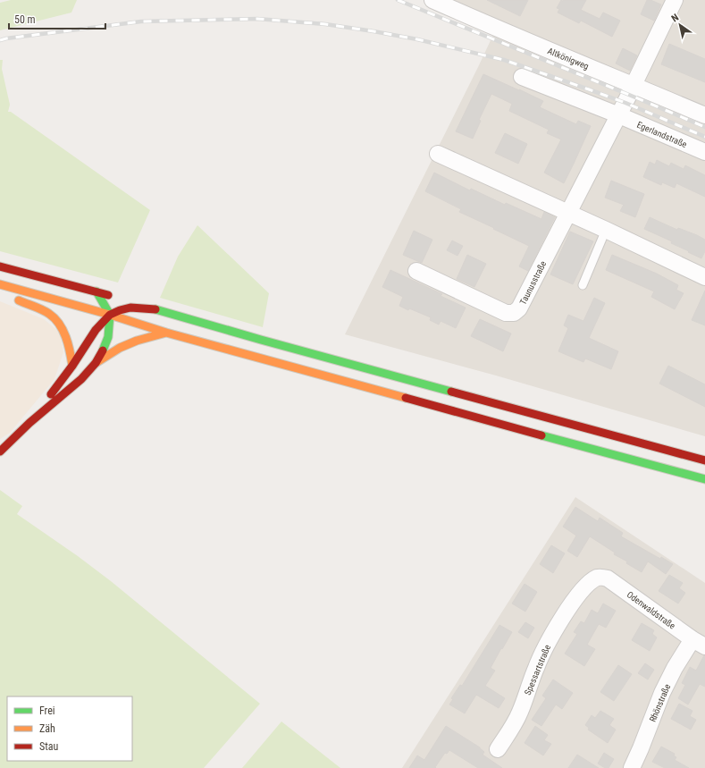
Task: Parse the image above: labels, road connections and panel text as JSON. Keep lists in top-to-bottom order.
{
  "streets": {
    "street": [
      "Altkönigweg",
      "Egerlandstraße",
      "Taunusstraße",
      "Odenwaldstraße",
      "Spessartstraße",
      "Rhönstraße"
    ]
  },
  "crossings": [
    ["Altkönigweg", "Taunusstraße"],
    ["Egerlandstraße", "Taunusstraße"],
    ["Odenwaldstraße", "Spessartstraße"],
    ["Odenwaldstraße", "Rhönstraße"]
  ],
  "legend": ["Frei", "Zäh", "Stau"],
  "scale_bar": "50 m",
  "north": "top left"
}
